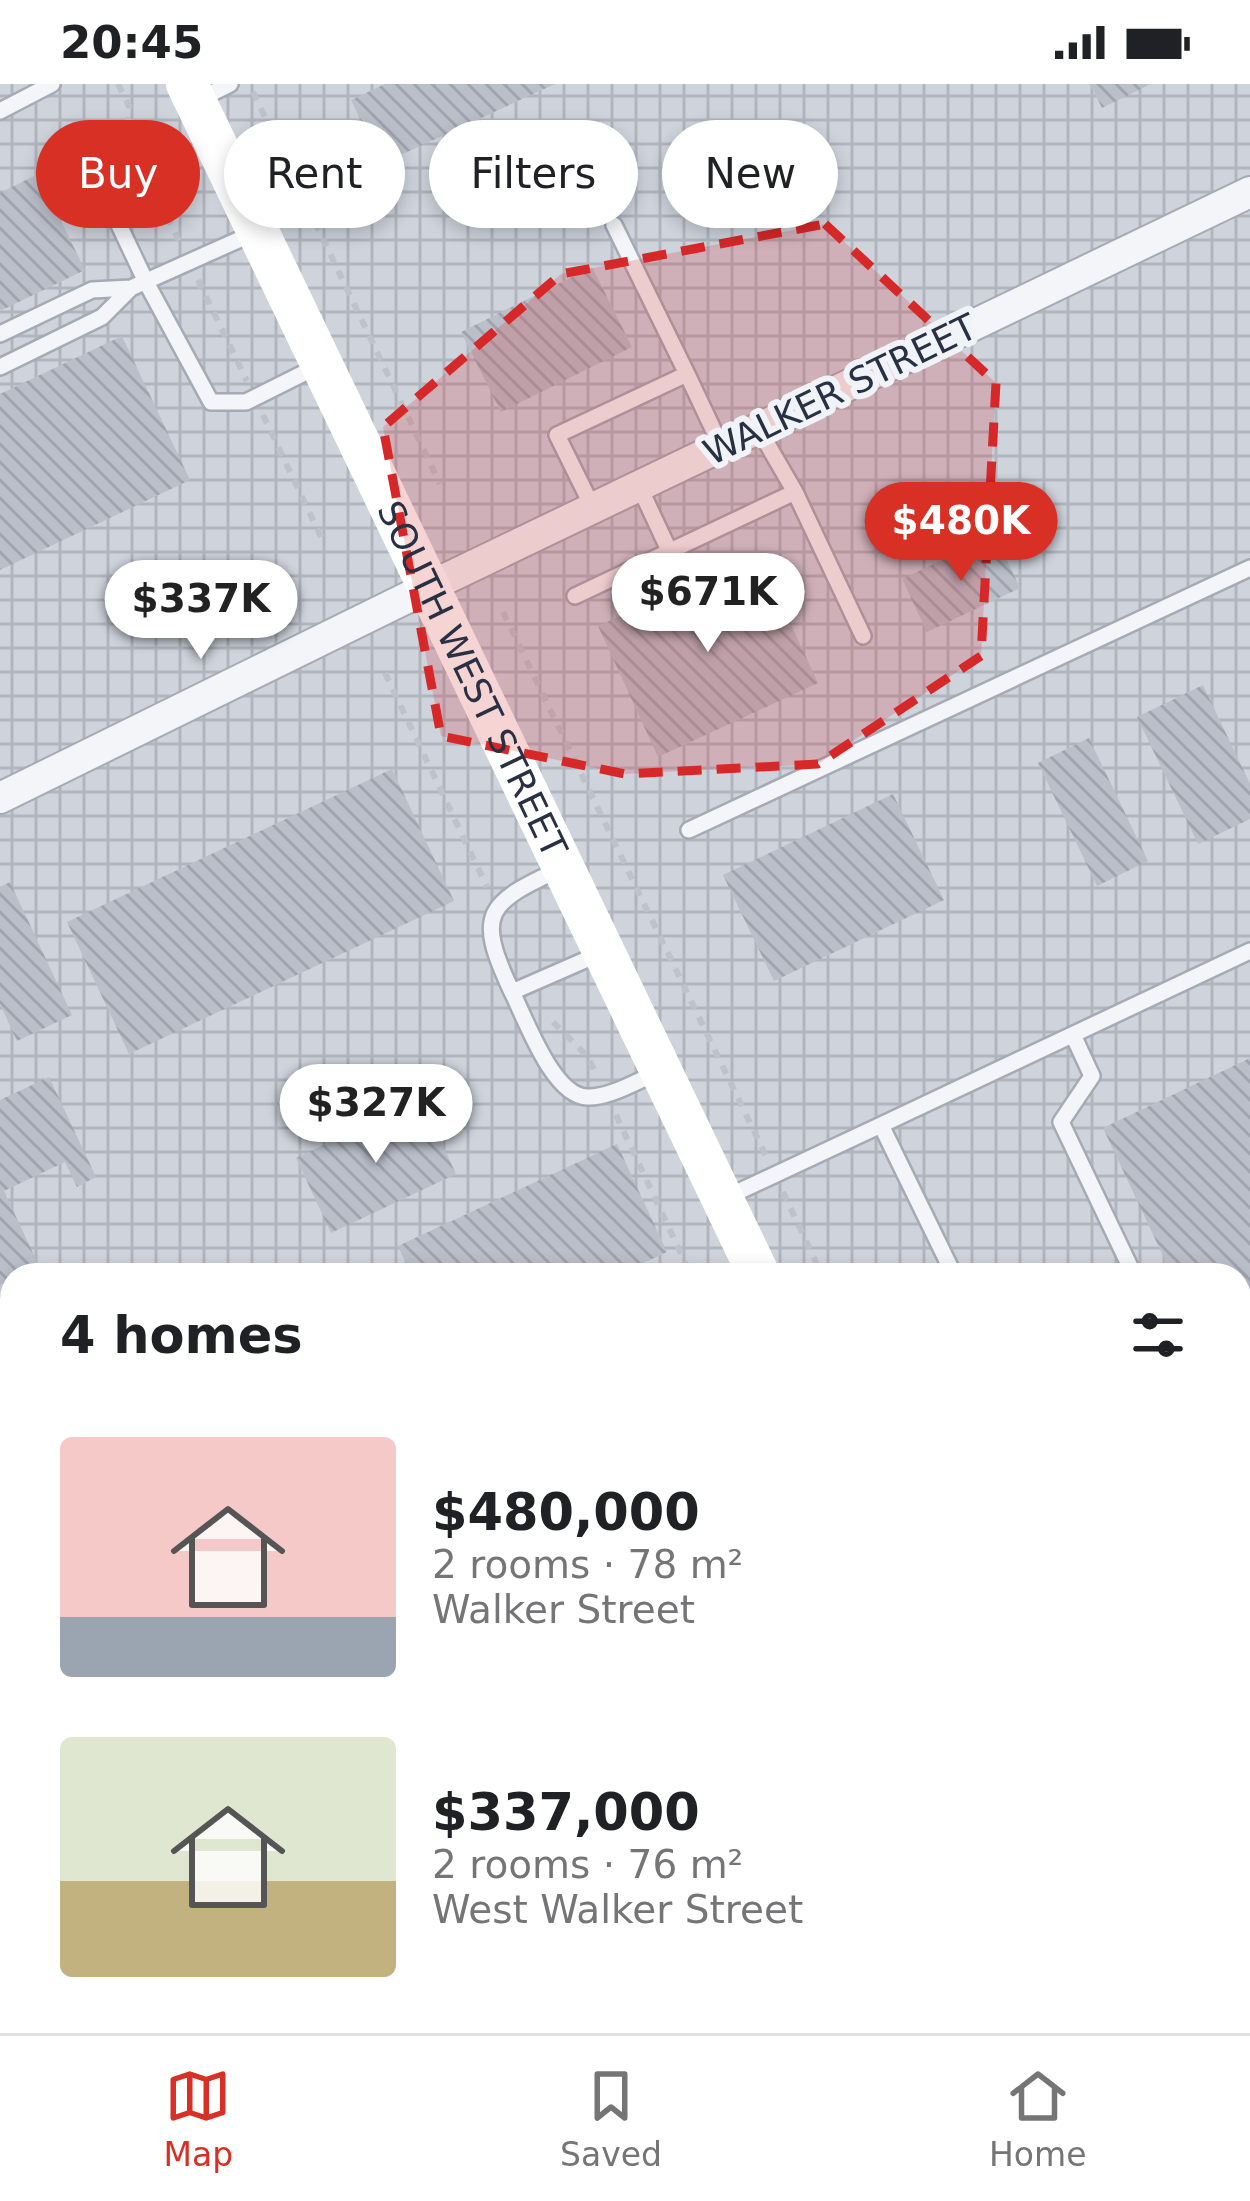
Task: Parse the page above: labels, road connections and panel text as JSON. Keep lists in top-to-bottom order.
{
  "streets": {
    "main road": ["SOUTH WEST STREET"],
    "street": ["WALKER STREET"]
  },
  "crossings": [
    ["WALKER STREET", "SOUTH WEST STREET"]
  ],
  "page": {
    "status": "20:45",
    "chip": [
      "Buy",
      "Rent",
      "Filters",
      "New"
    ],
    "price": [
      "$480K",
      "$671K",
      "$337K",
      "$327K"
    ],
    "heading": "4 homes",
    "list": [
      {
        "name": "$480,000",
        "note": "2 rooms · 78 m² · Walker Street"
      },
      {
        "name": "$337,000",
        "note": "2 rooms · 76 m² · West Walker Street"
      }
    ],
    "tabs": ["Map", "Saved", "Home"]
  }
}
